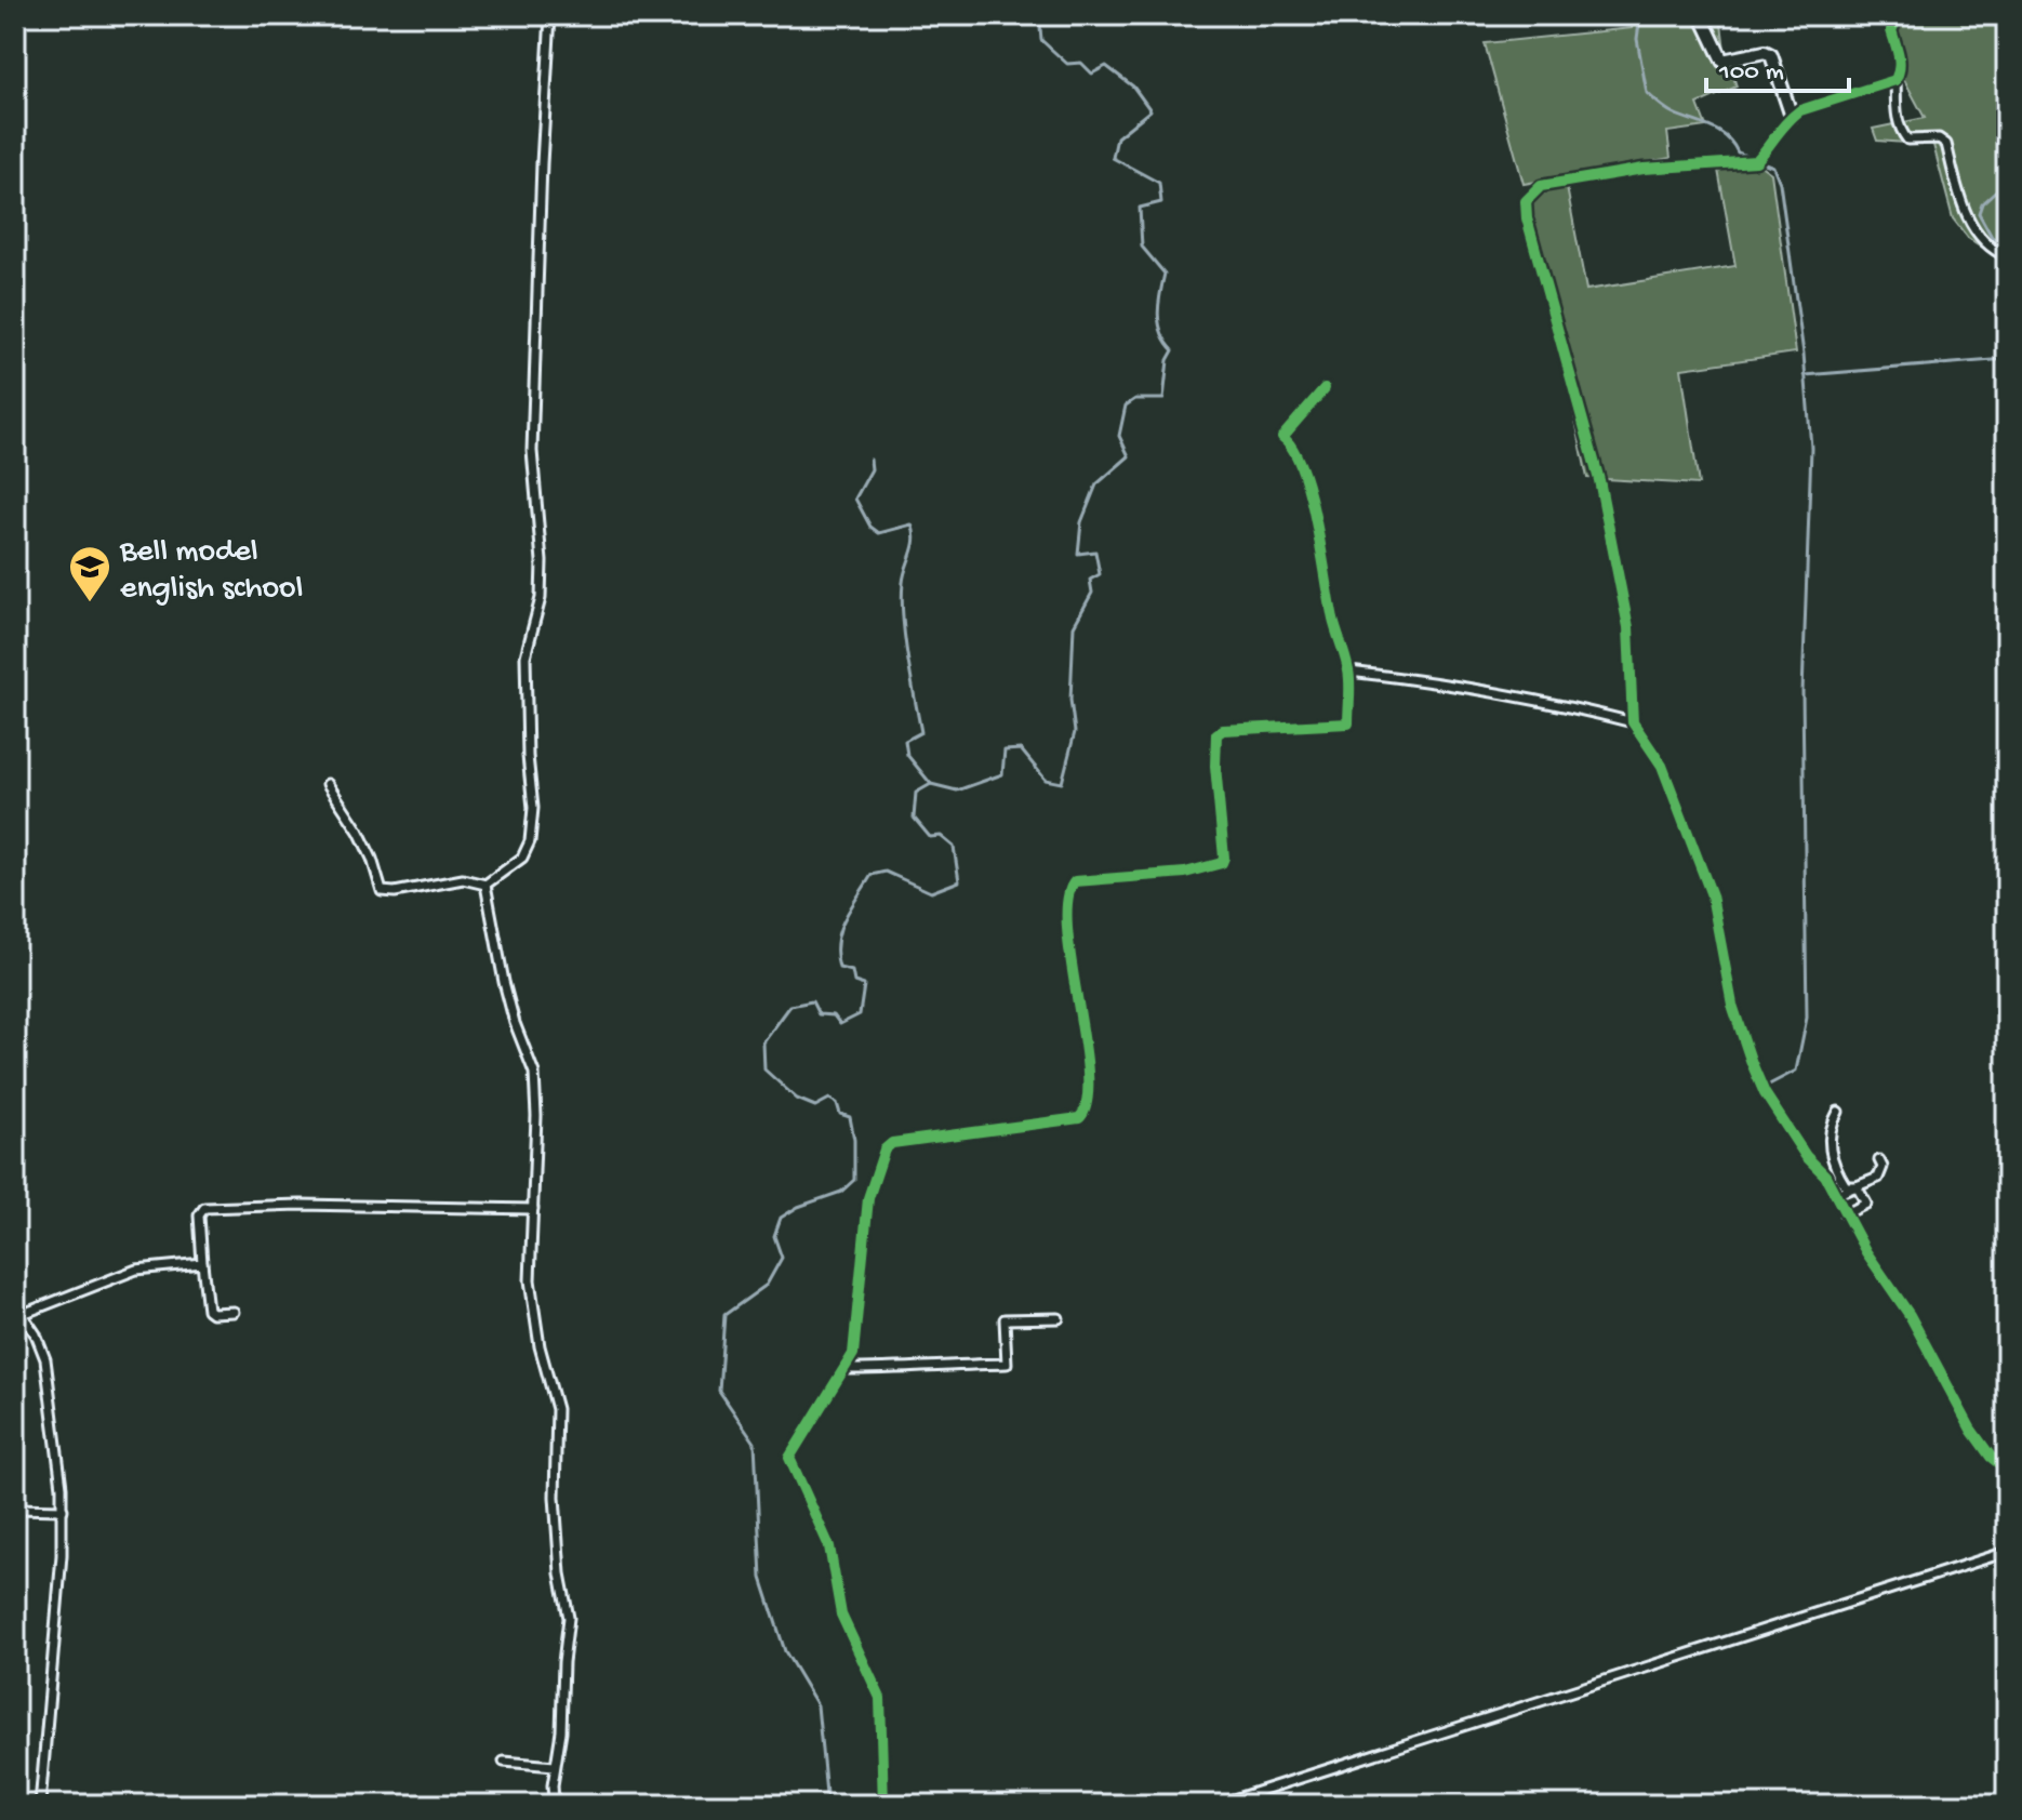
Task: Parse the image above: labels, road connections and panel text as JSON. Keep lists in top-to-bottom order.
{
  "places": {
    "school or university": ["Bell model english school"]
  },
  "scale_bar": "100 m"
}
